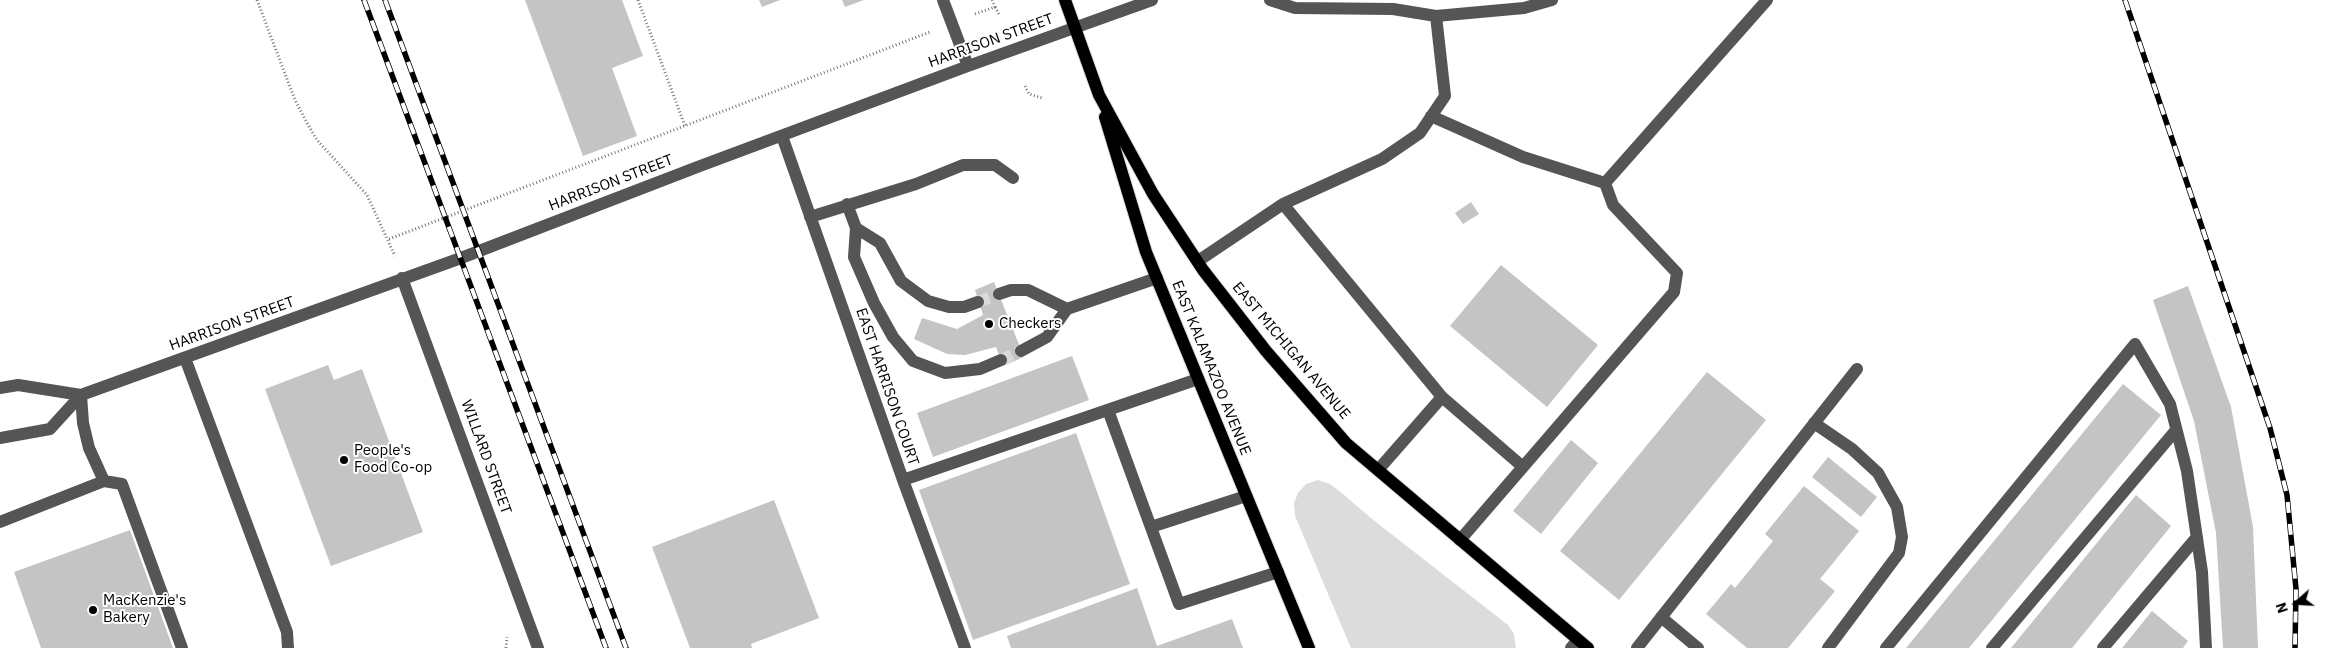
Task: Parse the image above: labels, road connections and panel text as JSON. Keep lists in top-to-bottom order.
{
  "streets": {
    "main road": ["EAST MICHIGAN AVENUE", "EAST KALAMAZOO AVENUE"],
    "street": ["HARRISON STREET", "EAST HARRISON COURT", "WILLARD STREET"]
  },
  "crossings": [
    ["HARRISON STREET", "EAST MICHIGAN AVENUE"],
    ["HARRISON STREET", "EAST HARRISON COURT"],
    ["HARRISON STREET", "WILLARD STREET"],
    ["EAST MICHIGAN AVENUE", "EAST KALAMAZOO AVENUE"]
  ],
  "places": ["Checkers", "People's Food Co-op", "MacKenzie's Bakery"],
  "north": "left"
}
